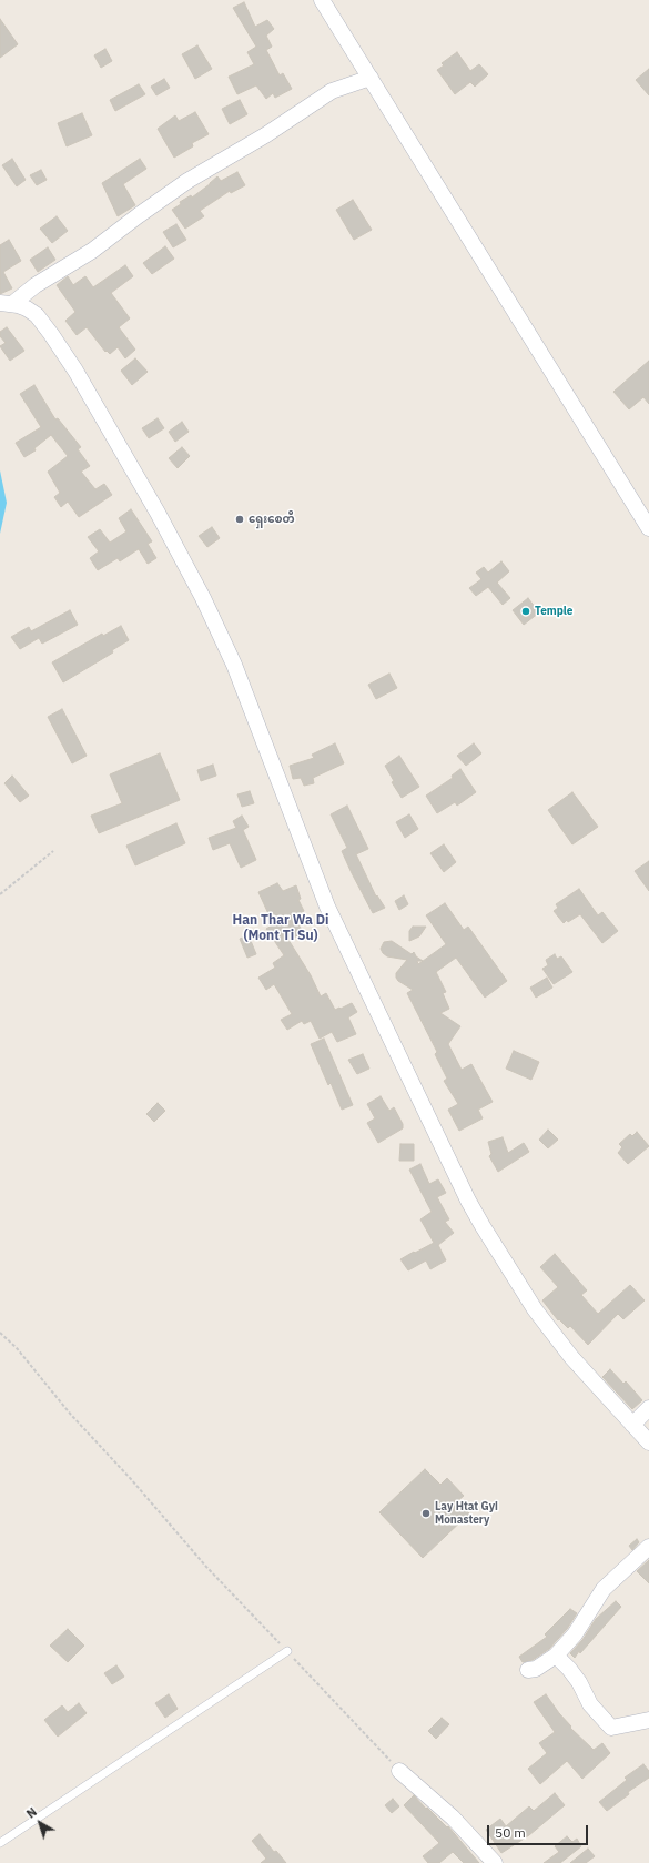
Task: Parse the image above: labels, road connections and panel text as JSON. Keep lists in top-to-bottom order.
{
  "districts": ["Han Thar Wa Di (Mont Ti Su)"],
  "places": ["ရှေးစေတီ", "Temple", "Lay Htat Gyi Monastery"],
  "scale_bar": "50 m",
  "north": "top left"
}
